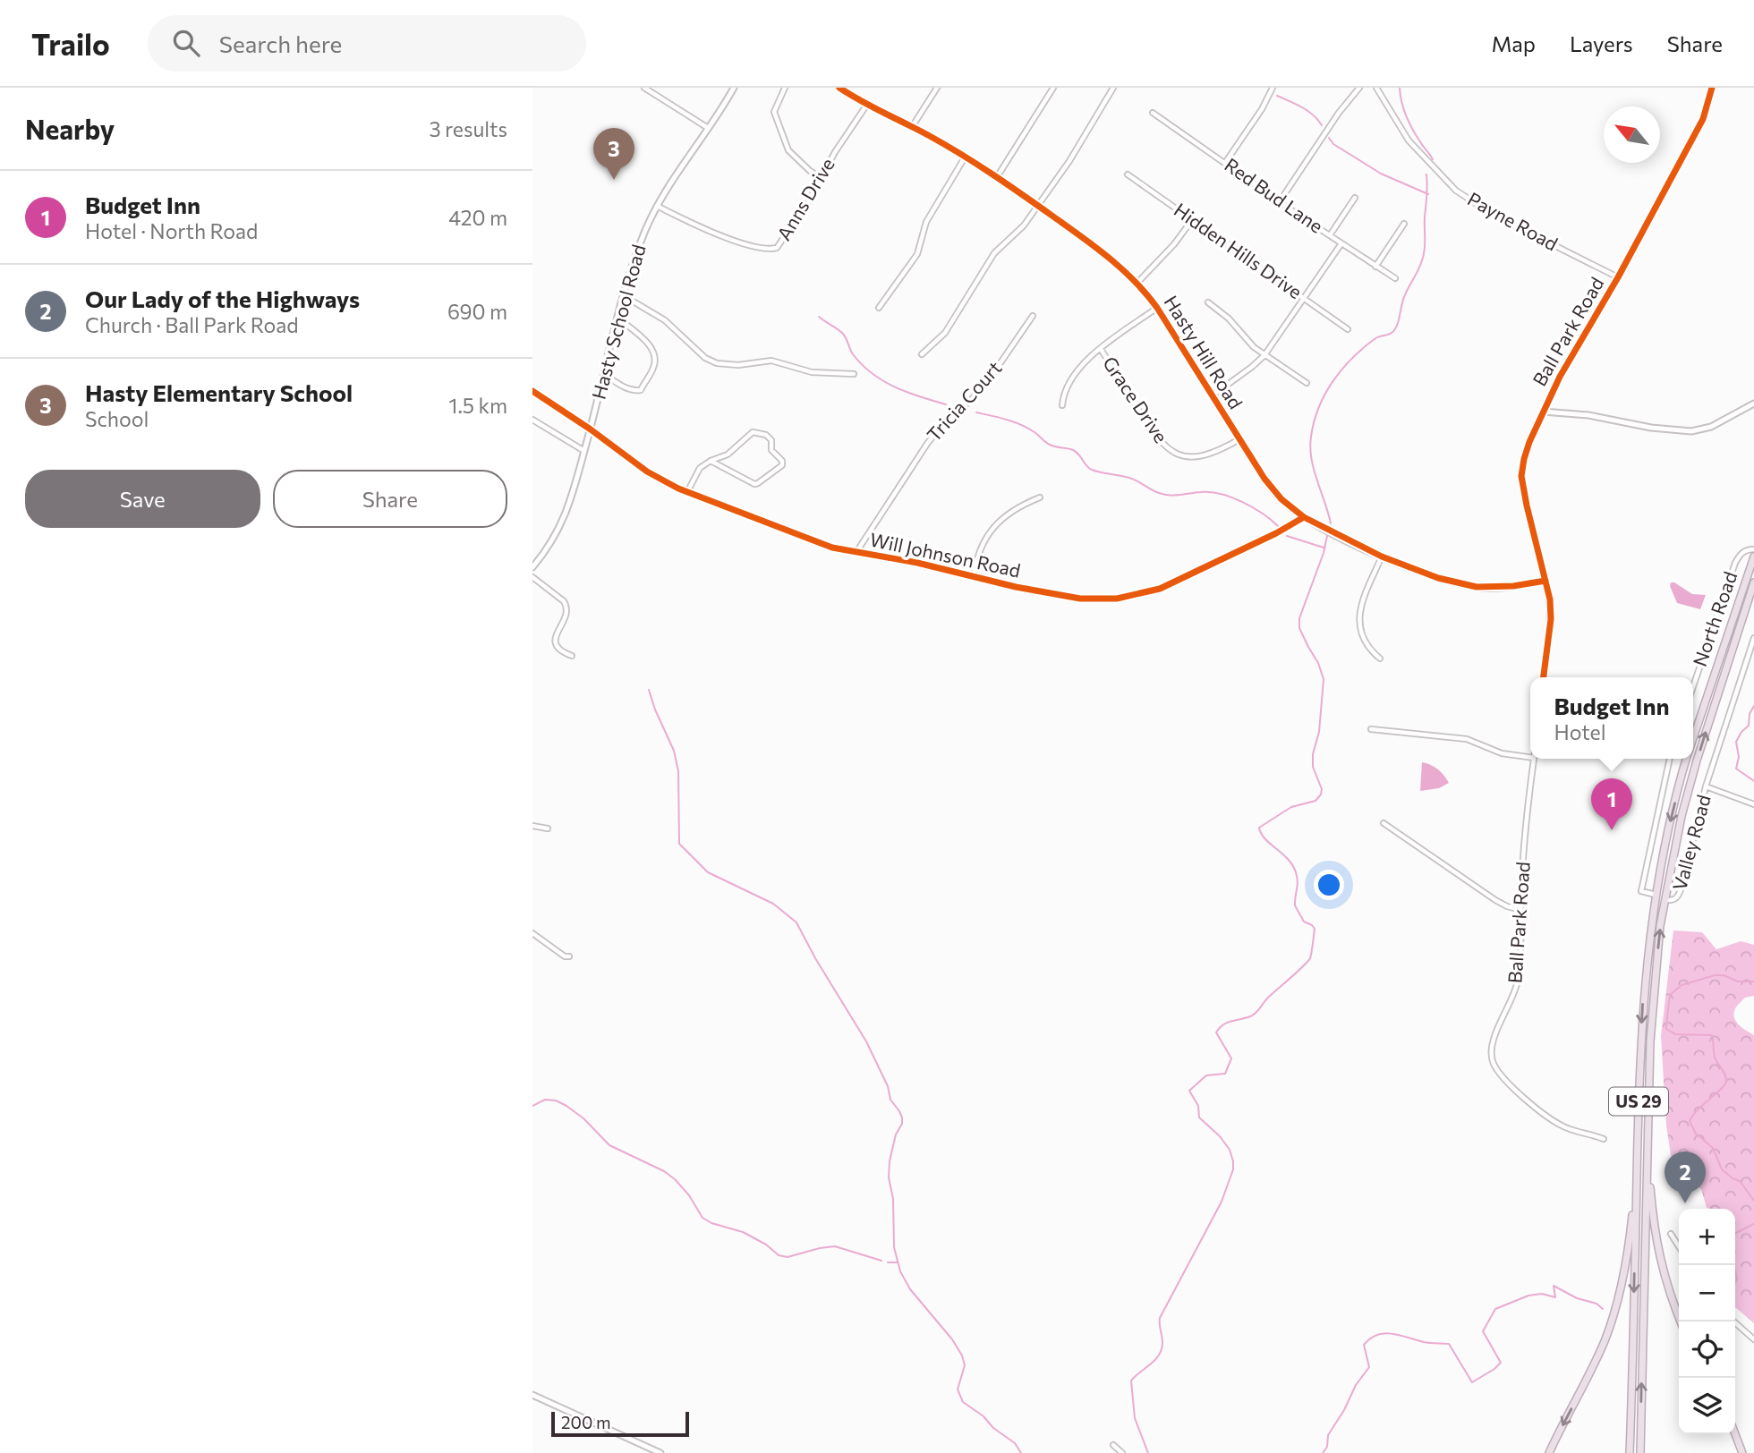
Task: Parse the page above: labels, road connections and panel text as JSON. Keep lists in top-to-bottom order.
{
  "streets": {
    "highway": ["US 29"],
    "street": [
      "Red Bud Lane",
      "Anns Drive",
      "Payne Road",
      "Hidden Hills Drive",
      "Hasty School Road",
      "Ball Park Road",
      "Hasty Hill Road",
      "Grace Drive",
      "Tricia Court",
      "Will Johnson Road",
      "North Road",
      "Valley Road"
    ]
  },
  "crossings": [
    ["Anns Drive", "Hasty School Road"],
    ["Anns Drive", "Hasty Hill Road"],
    ["Payne Road", "Ball Park Road"],
    ["Hasty School Road", "Will Johnson Road"],
    ["Ball Park Road", "Hasty Hill Road"],
    ["Hasty Hill Road", "Grace Drive"],
    ["Hasty Hill Road", "Will Johnson Road"],
    ["Tricia Court", "Will Johnson Road"],
    ["Valley Road", "US 29"]
  ],
  "scale_bar": "200 m",
  "north": "top left",
  "page": {
    "header": "Trailo",
    "search": "Search here",
    "nav": ["Map", "Layers", "Share"],
    "heading": ["Nearby", "3 results"],
    "pins": ["3", "1", "2"],
    "list": [
      {
        "mark": "1",
        "name": "Budget Inn",
        "note": "Hotel · North Road",
        "value": "420 m"
      },
      {
        "mark": "2",
        "name": "Our Lady of the Highways",
        "note": "Church · Ball Park Road",
        "value": "690 m"
      },
      {
        "mark": "3",
        "name": "Hasty Elementary School",
        "note": "School",
        "value": "1.5 km"
      }
    ],
    "buttons": ["Save", "Share"],
    "popup": ["Budget Inn", "Hotel"],
    "map_buttons": ["+", "−"],
    "scale": "200 m"
  }
}
